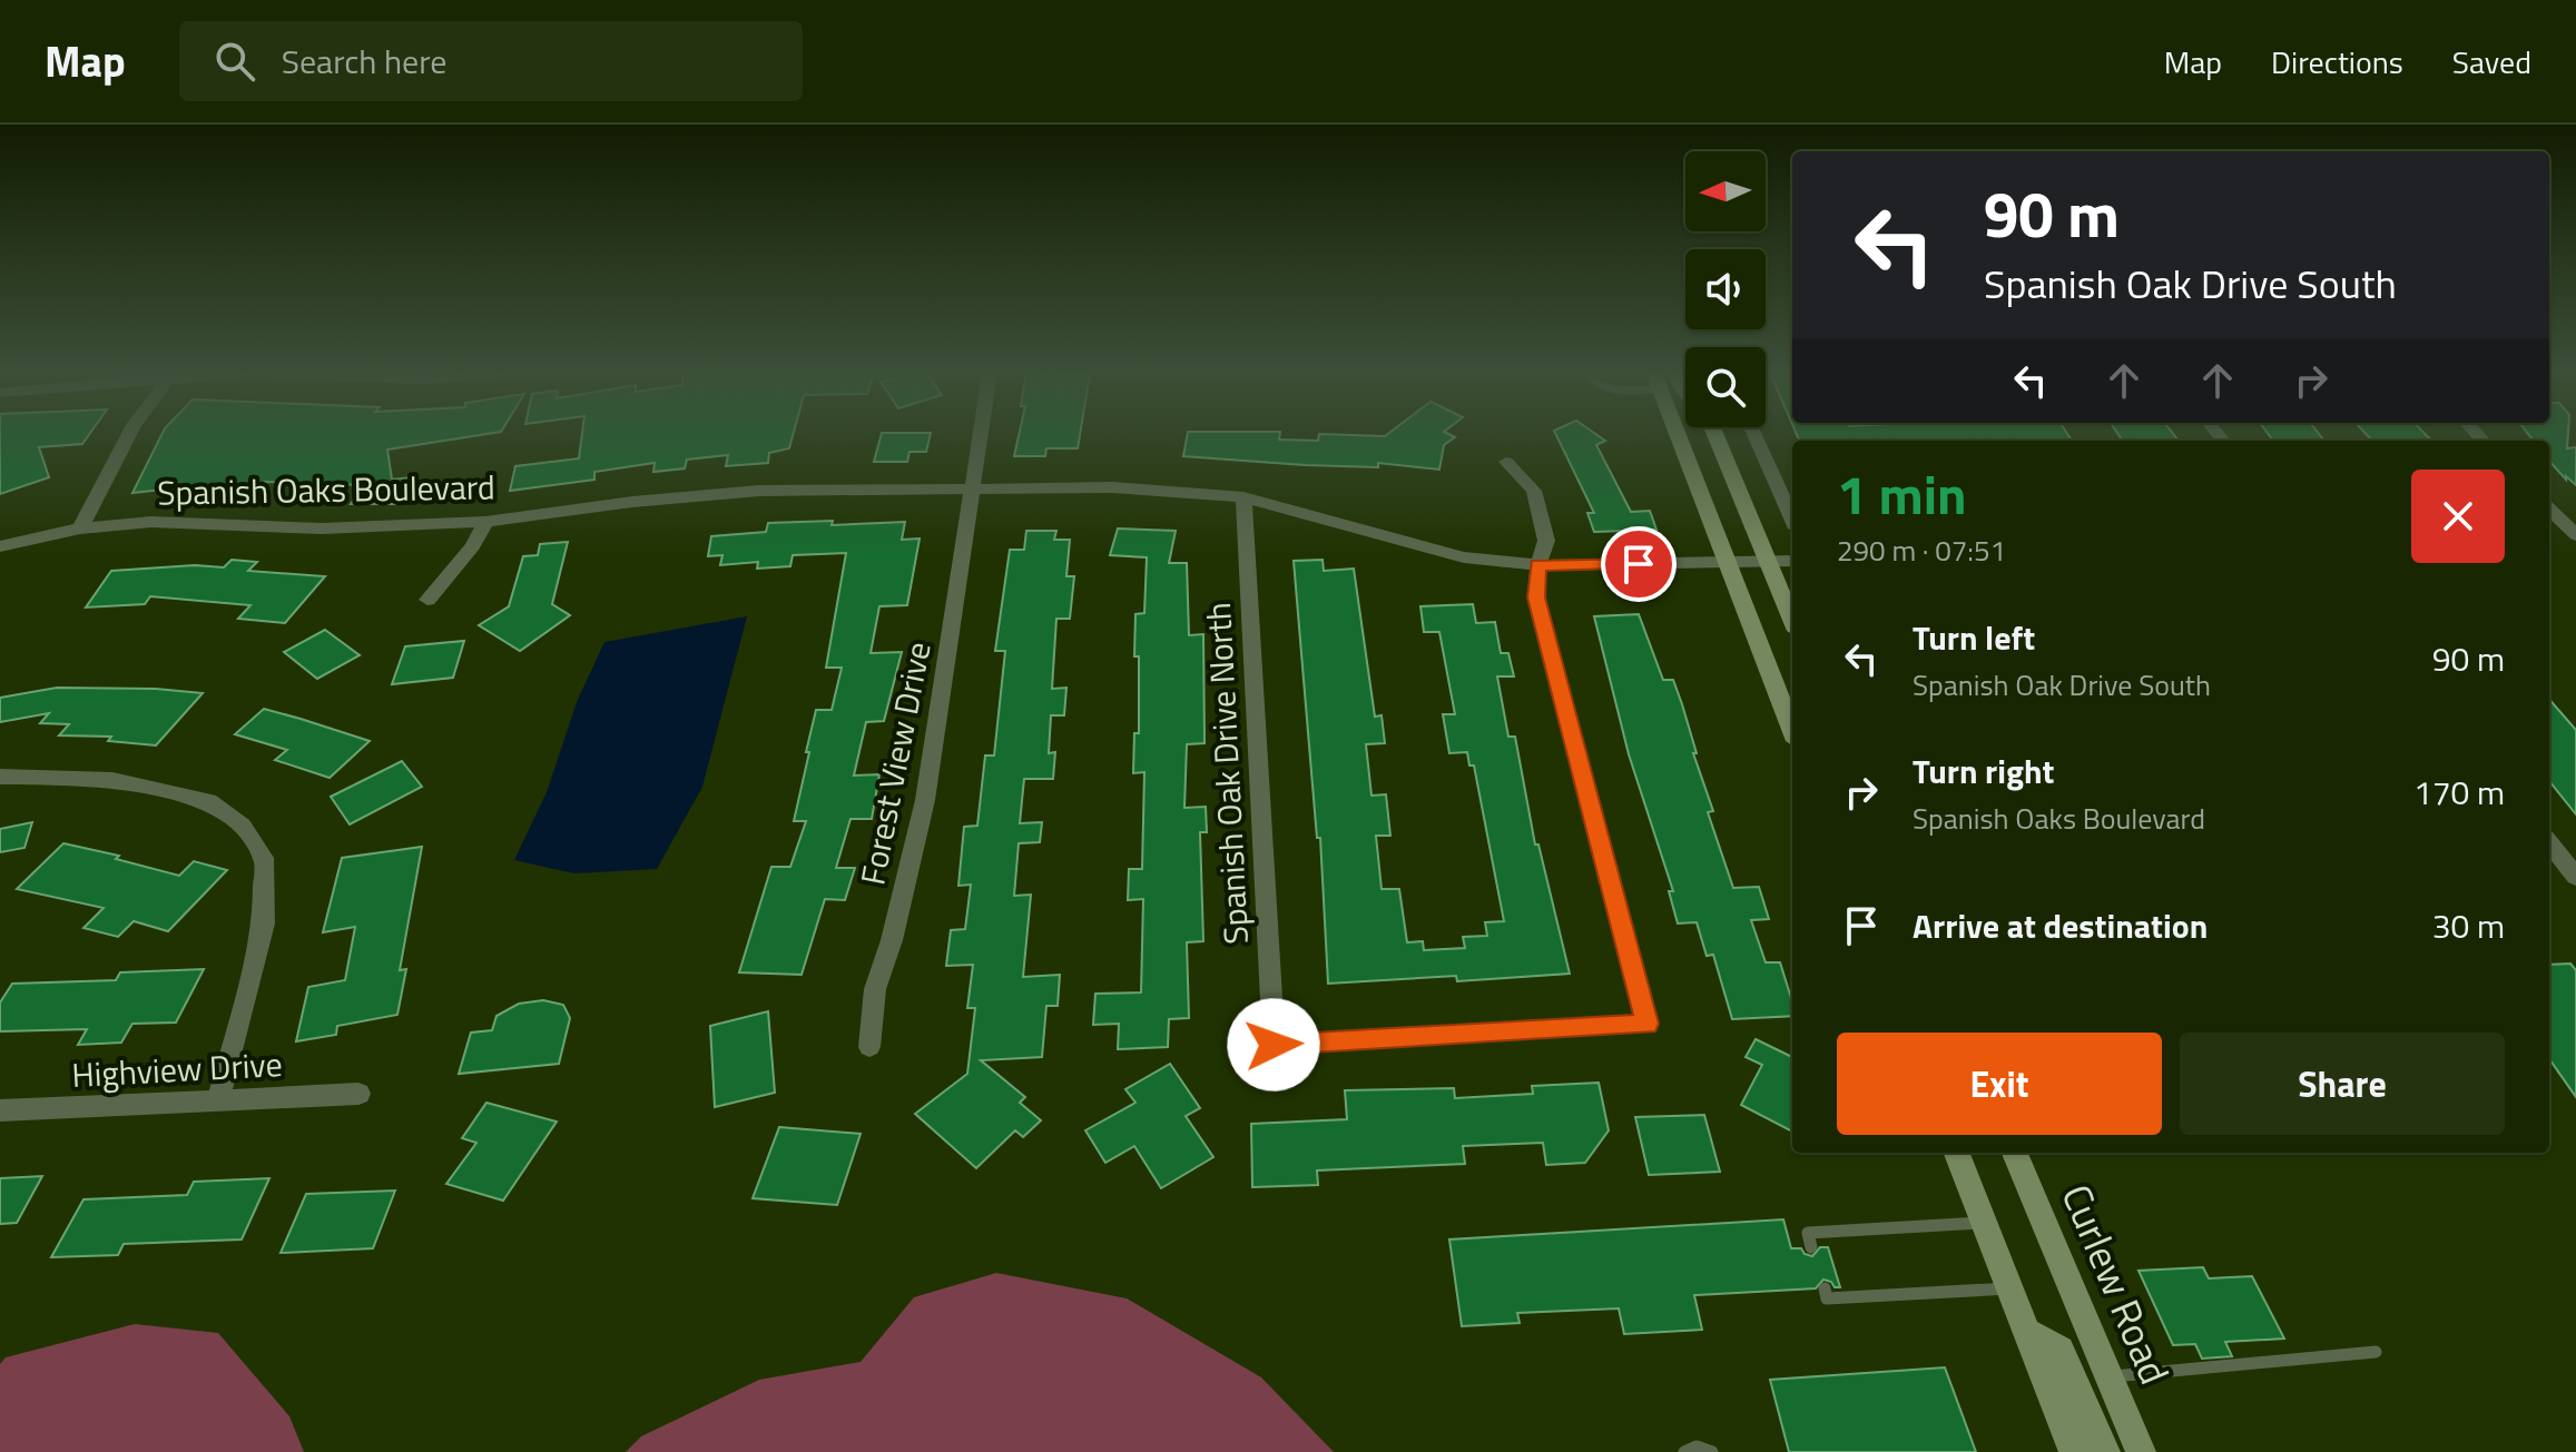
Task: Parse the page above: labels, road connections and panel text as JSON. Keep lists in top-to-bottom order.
{
  "streets": {
    "main road": ["Curlew Road"],
    "street": [
      "Spanish Oaks Boulevard",
      "Forest View Drive",
      "Spanish Oak Drive North",
      "Highview Drive"
    ]
  },
  "crossings": [
    ["Spanish Oaks Boulevard", "Forest View Drive"],
    ["Spanish Oaks Boulevard", "Spanish Oak Drive North"]
  ],
  "north": "left",
  "page": {
    "header": "Map",
    "search": "Search here",
    "nav": ["Map", "Directions", "Saved"],
    "turn": ["90 m", "Spanish Oak Drive South"],
    "heading": ["1 min", "290 m · 07:51"],
    "list": [
      {
        "name": "Turn left",
        "note": "Spanish Oak Drive South",
        "value": "90 m"
      },
      {
        "name": "Turn right",
        "note": "Spanish Oaks Boulevard",
        "value": "170 m"
      },
      {
        "name": "Arrive at destination",
        "value": "30 m"
      }
    ],
    "buttons": ["Exit", "Share"]
  }
}
